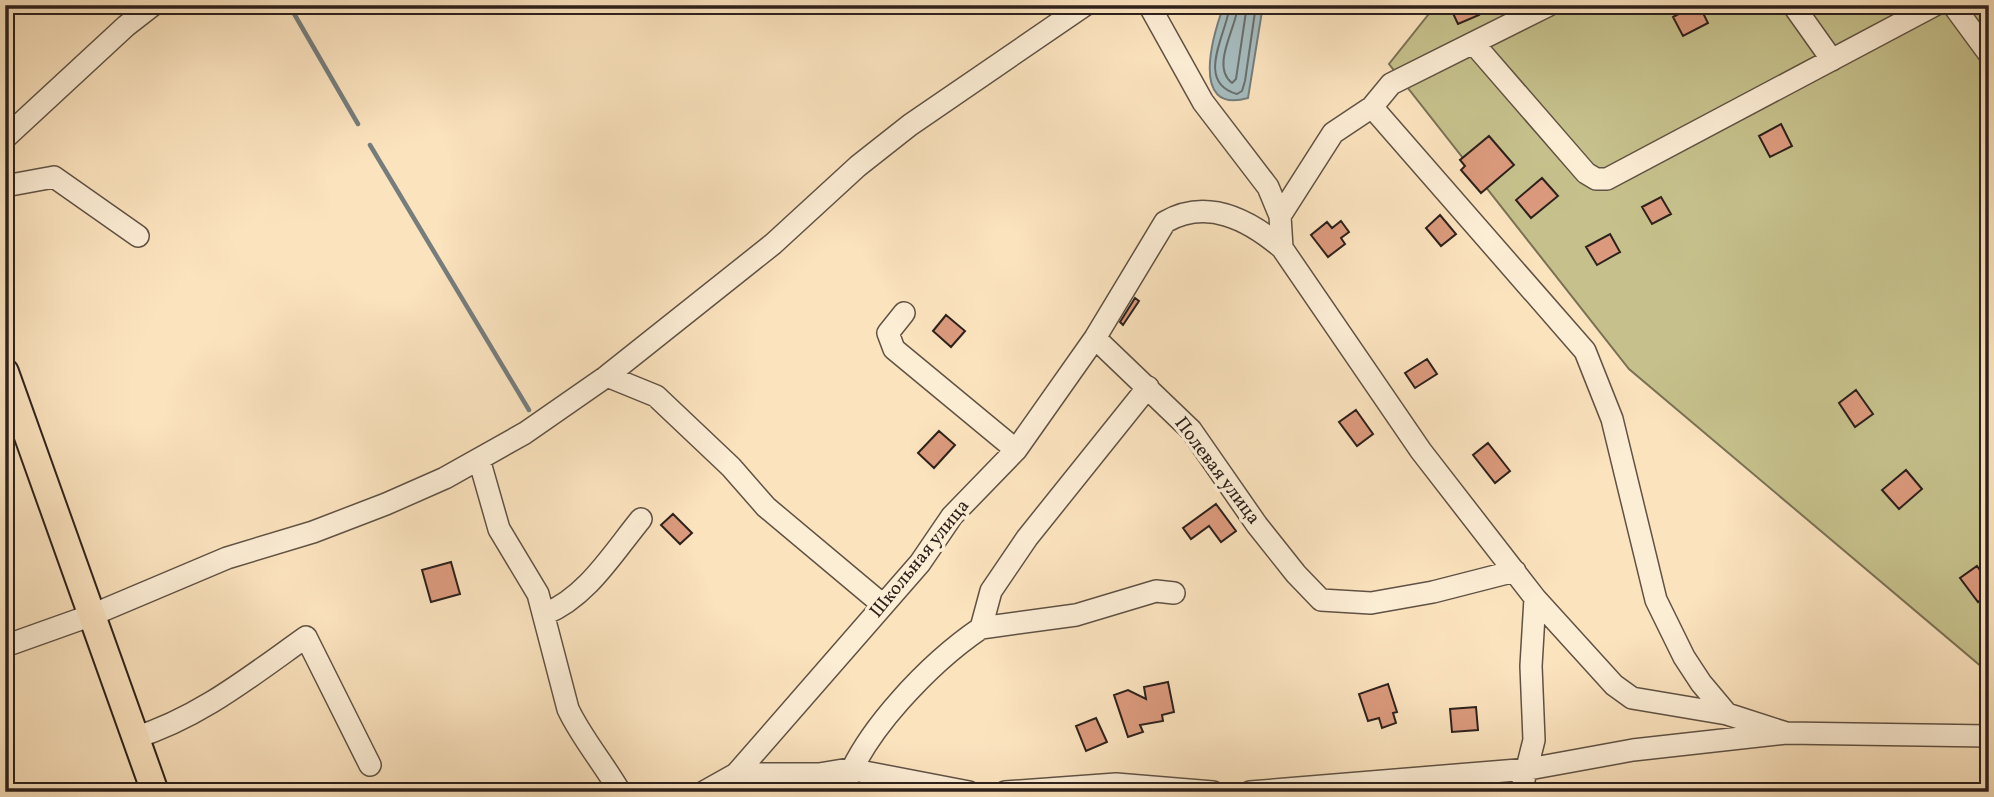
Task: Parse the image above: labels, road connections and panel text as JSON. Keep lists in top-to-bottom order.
{
  "streets": {
    "street": ["Полевая улица", "Школьная улица"]
  },
  "crossings": [
    ["Полевая улица", "Школьная улица"]
  ]
}
